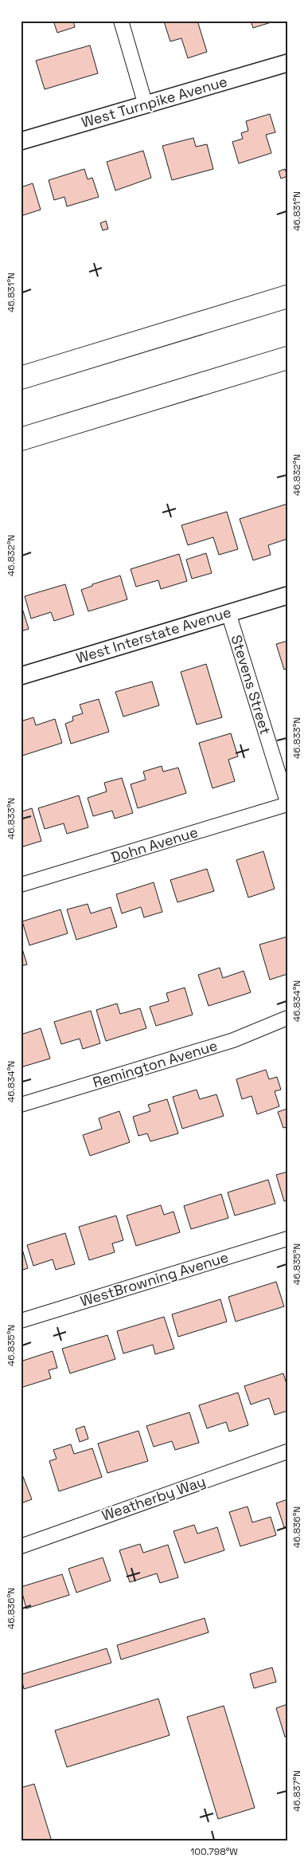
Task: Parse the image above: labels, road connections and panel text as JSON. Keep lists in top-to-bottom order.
{
  "streets": {
    "street": [
      "West Turnpike Avenue",
      "West Interstate Avenue",
      "Stevens Street",
      "Dohn Avenue",
      "Remington Avenue",
      "WestBrowning Avenue",
      "Weatherby Way"
    ]
  },
  "crossings": [
    ["West Interstate Avenue", "Stevens Street"],
    ["Stevens Street", "Dohn Avenue"]
  ],
  "coordinates": [
    "46.831°N",
    "46.832°N",
    "46.833°N",
    "46.834°N",
    "46.835°N",
    "46.836°N",
    "46.837°N",
    "100.798°W"
  ]
}
